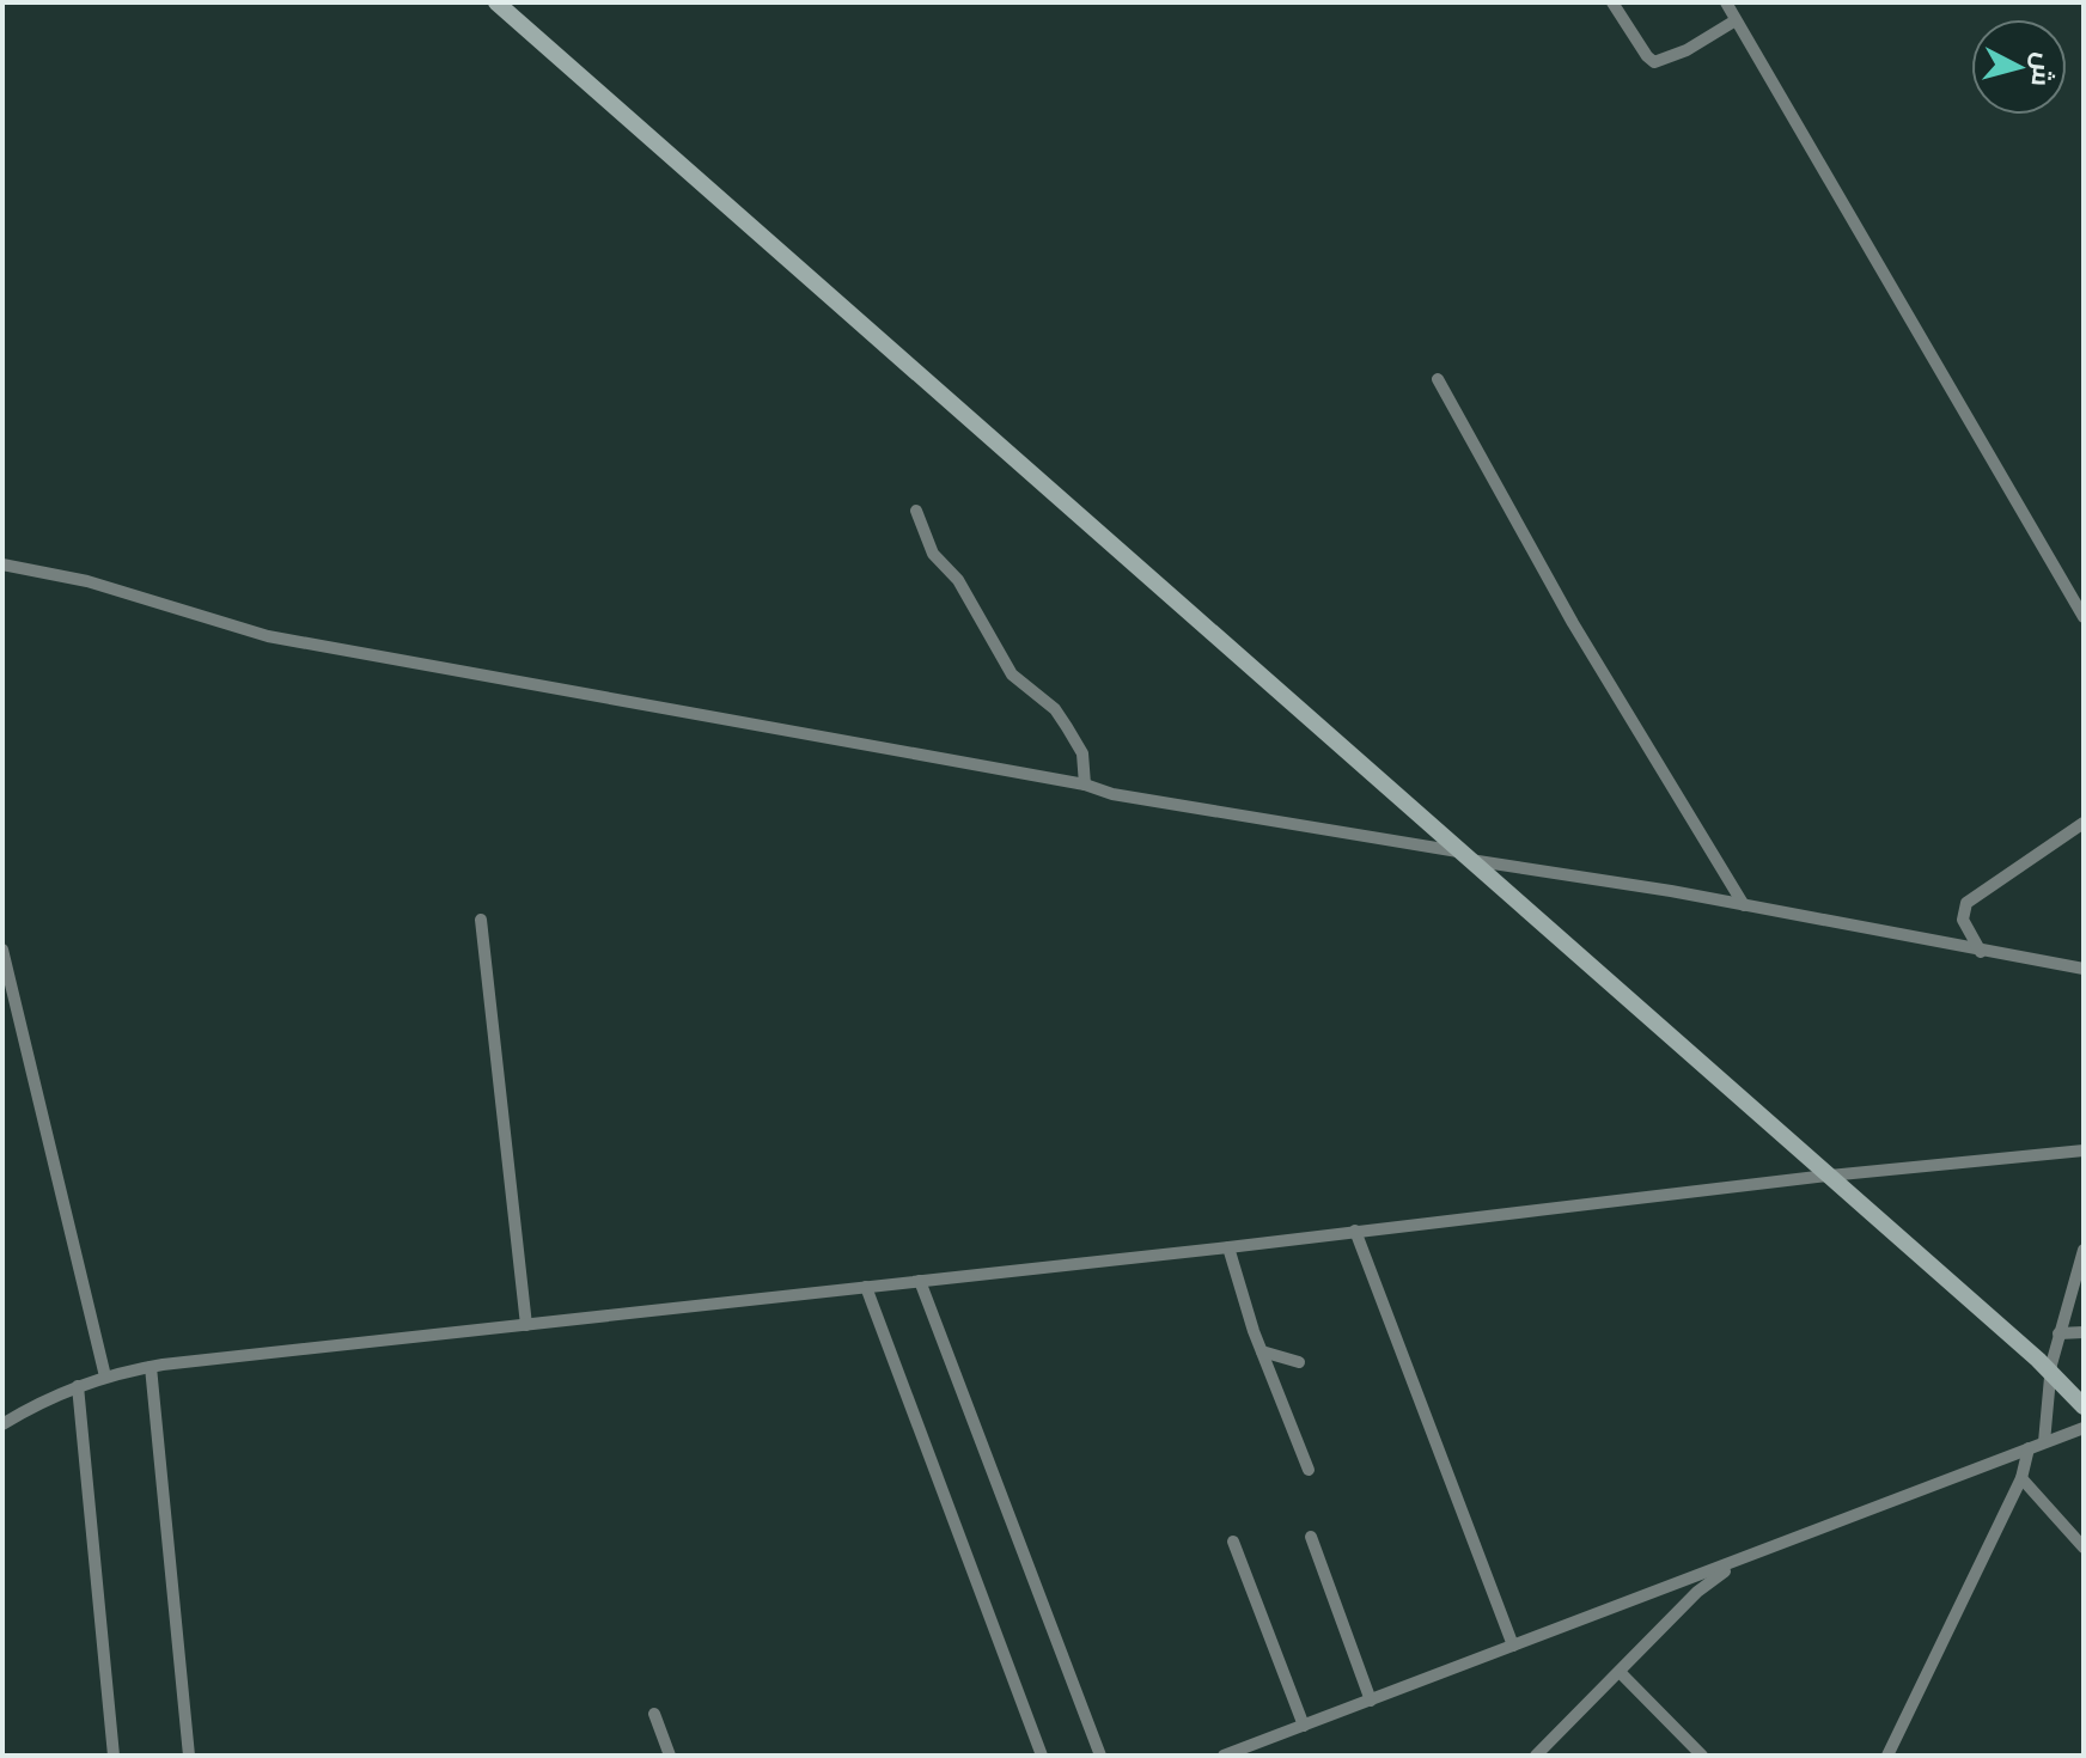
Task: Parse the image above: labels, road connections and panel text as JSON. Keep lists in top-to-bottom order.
{
  "north": "right"
}
